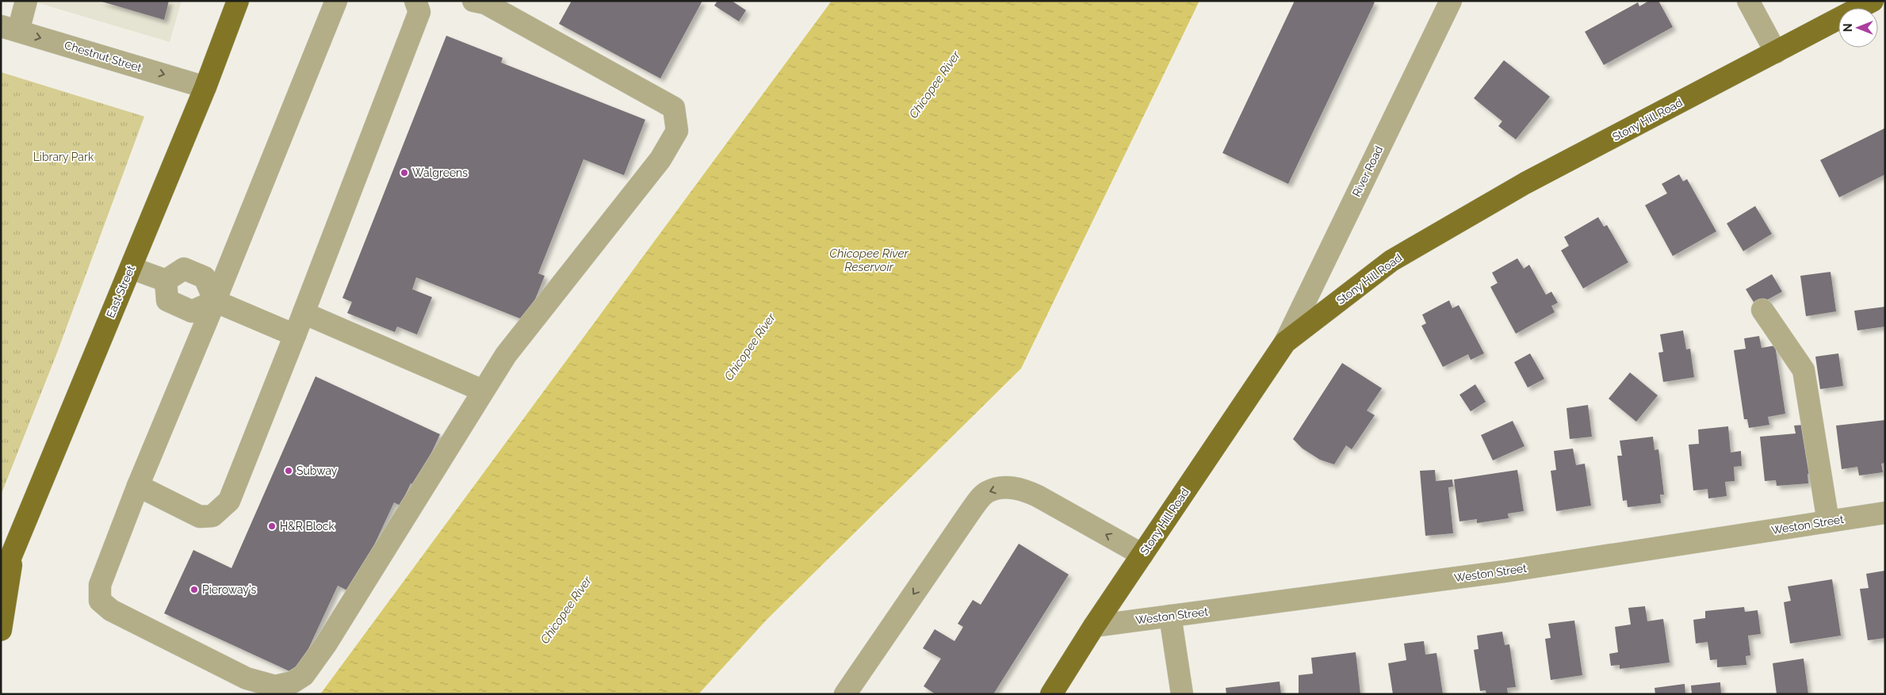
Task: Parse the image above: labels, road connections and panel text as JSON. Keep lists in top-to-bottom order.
{
  "streets": {
    "main road": ["Stony Hill Road", "East Street"],
    "street": ["Chestnut Street", "River Road", "Weston Street"]
  },
  "crossings": [
    ["Chestnut Street", "East Street"],
    ["Stony Hill Road", "River Road"],
    ["Stony Hill Road", "Weston Street"]
  ],
  "one_way": ["Chestnut Street"],
  "water": ["Chicopee River", "Chicopee River Reservoir"],
  "parks": ["Library Park"],
  "places": [
    "Walgreens",
    "Subway",
    "H&R Block",
    "Pieroway's"
  ],
  "north": "left"
}
